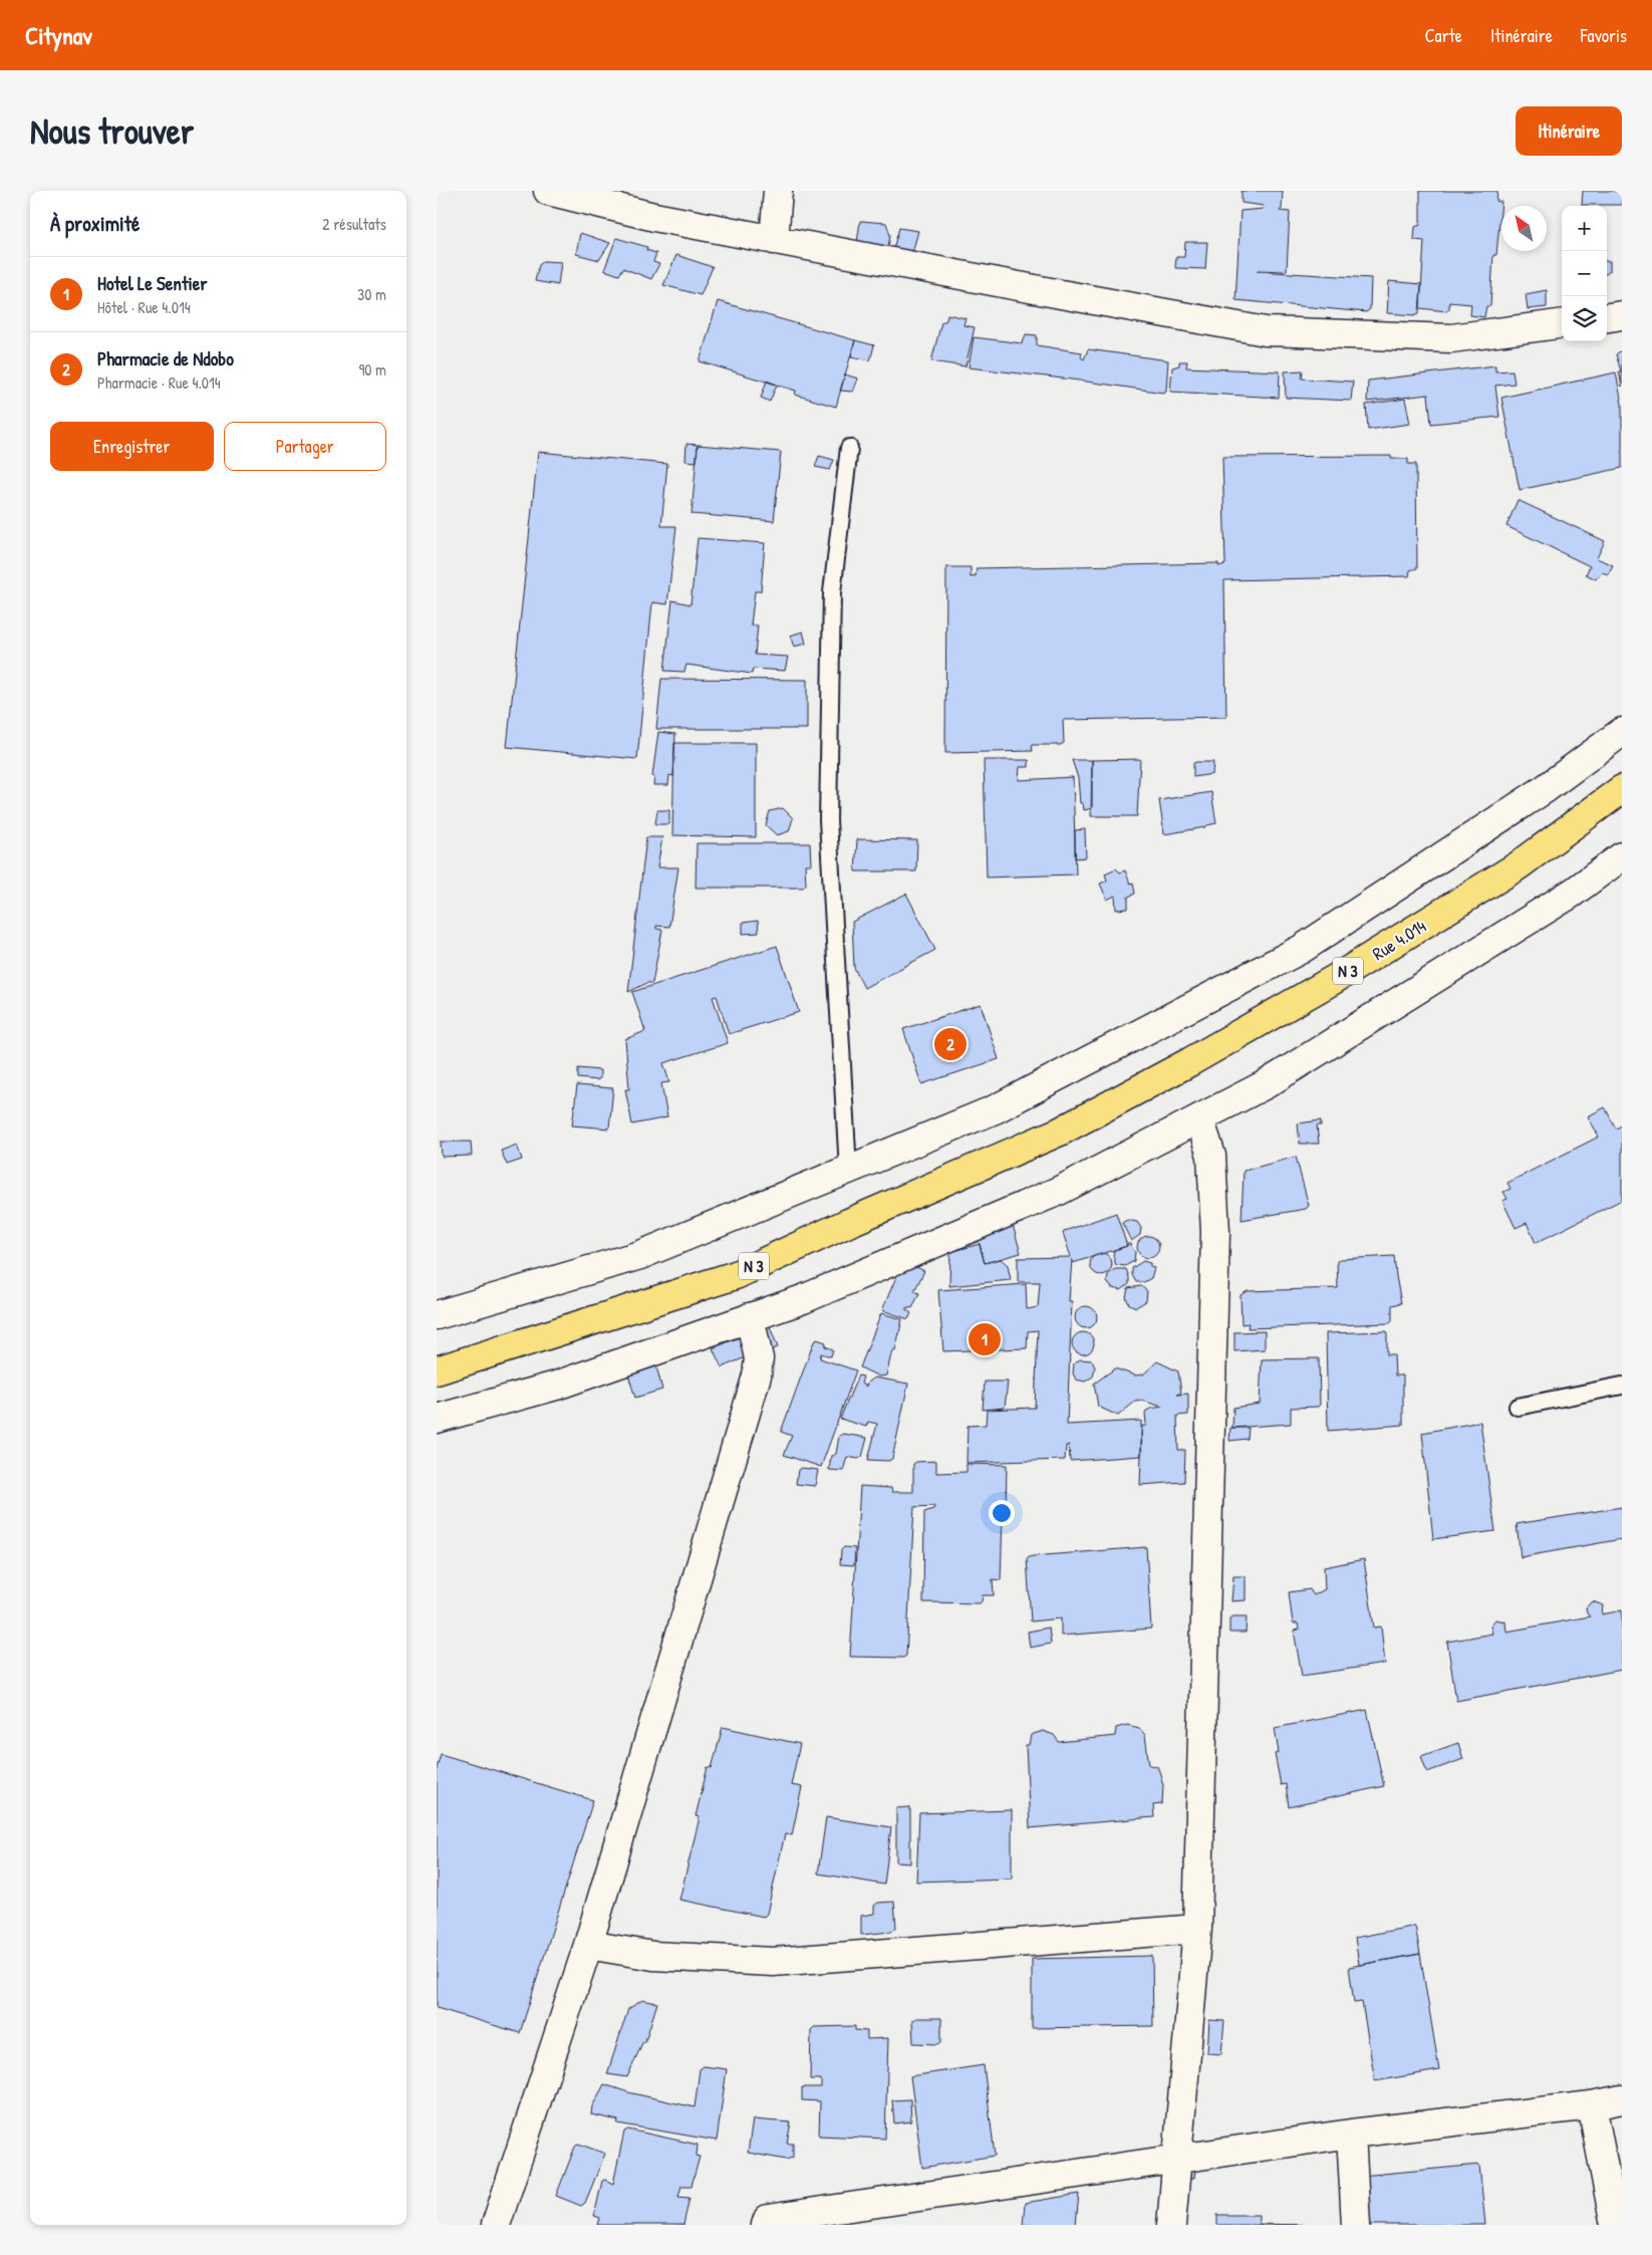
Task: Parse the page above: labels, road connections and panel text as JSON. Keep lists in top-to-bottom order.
{
  "streets": {
    "highway": ["Rue 4.014", "N 3"]
  },
  "north": "top left",
  "page": {
    "header": "Citynav",
    "nav": ["Carte", "Itinéraire", "Favoris"],
    "buttons": [
      "Itinéraire",
      ["Enregistrer", "Partager"]
    ],
    "title": "Nous trouver",
    "heading": ["À proximité", "2 résultats"],
    "map_buttons": ["+", "−"],
    "list": [
      {
        "mark": "1",
        "name": "Hotel Le Sentier",
        "note": "Hôtel · Rue 4.014",
        "value": "30 m"
      },
      {
        "mark": "2",
        "name": "Pharmacie de Ndobo",
        "note": "Pharmacie · Rue 4.014",
        "value": "90 m"
      }
    ],
    "pins": ["2", "1"]
  }
}
